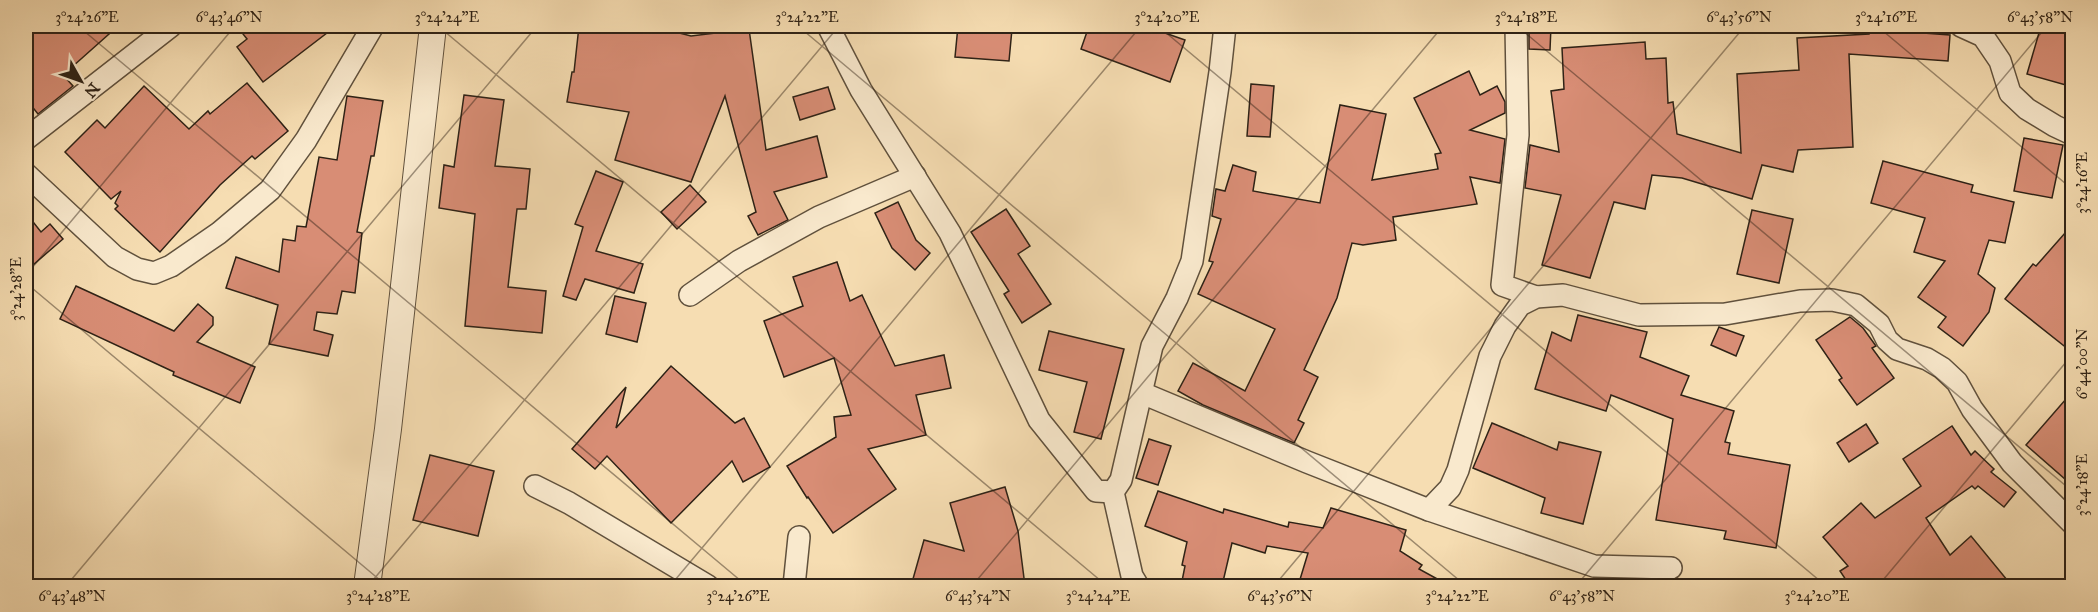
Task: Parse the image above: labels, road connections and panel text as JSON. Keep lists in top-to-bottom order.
{
  "north": "bottom right",
  "coordinates": [
    "3°24'26\"E",
    "6°43'46\"N",
    "3°24'24\"E",
    "3°24'22\"E",
    "3°24'20\"E",
    "3°24'18\"E",
    "6°43'56\"N",
    "3°24'16\"E",
    "6°43'58\"N",
    "3°24'28\"E",
    "6°44'00\"N",
    "6°43'48\"N",
    "6°43'54\"N"
  ]
}
